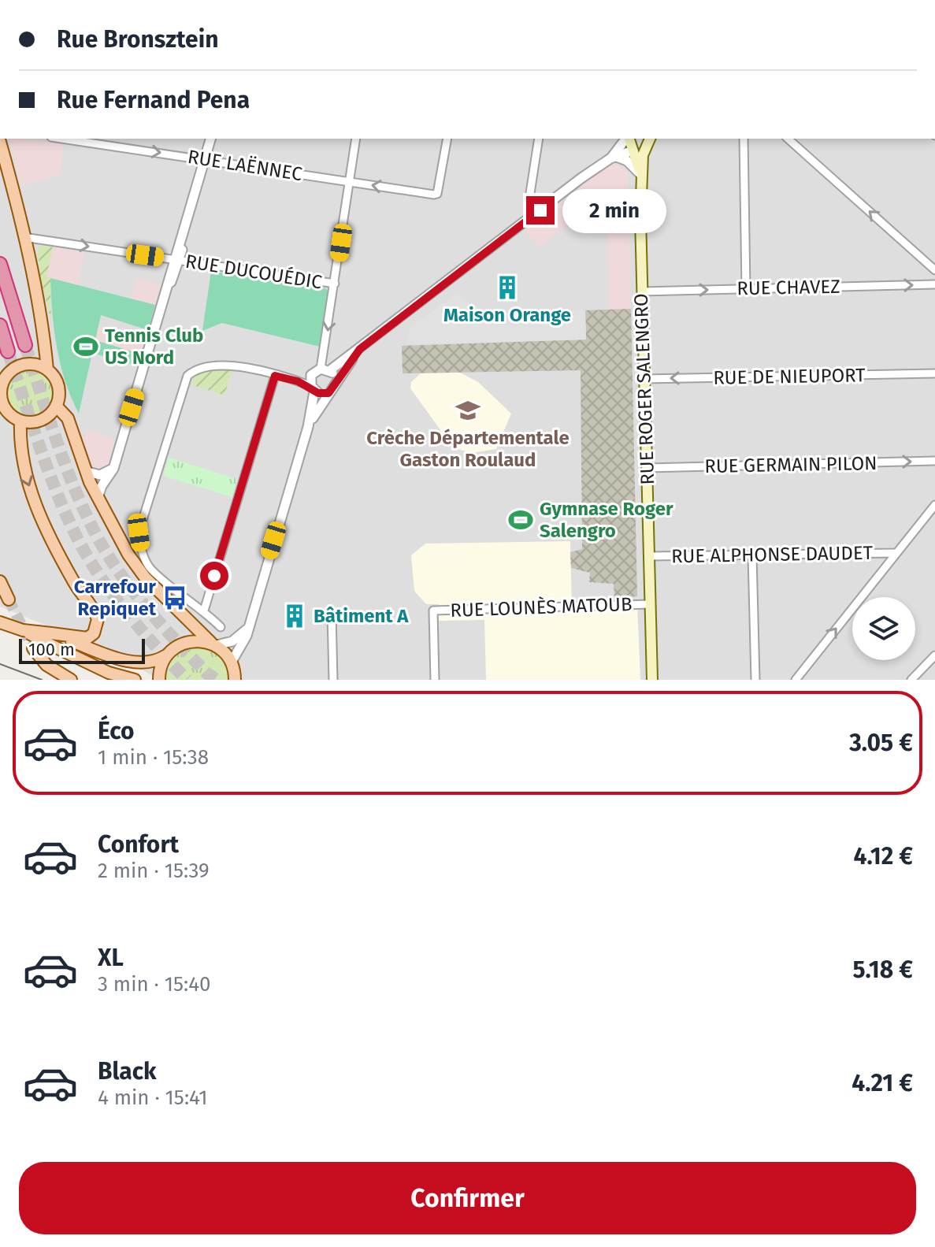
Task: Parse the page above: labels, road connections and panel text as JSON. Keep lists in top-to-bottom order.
{
  "streets": {
    "main road": ["RUE ROGER SALENGRO"],
    "street": [
      "RUE LAËNNEC",
      "RUE DUCOUÉDIC",
      "RUE CHAVEZ",
      "RUE DE NIEUPORT",
      "RUE GERMAIN PILON",
      "RUE ALPHONSE DAUDET",
      "RUE LOUNÈS MATOUB"
    ]
  },
  "crossings": [
    ["RUE CHAVEZ", "RUE ROGER SALENGRO"],
    ["RUE DE NIEUPORT", "RUE ROGER SALENGRO"],
    ["RUE ROGER SALENGRO", "RUE GERMAIN PILON"],
    ["RUE ROGER SALENGRO", "RUE ALPHONSE DAUDET"],
    ["RUE ROGER SALENGRO", "RUE LOUNÈS MATOUB"]
  ],
  "one_way": [
    "RUE DUCOUÉDIC",
    "RUE CHAVEZ",
    "RUE DE NIEUPORT",
    "RUE GERMAIN PILON"
  ],
  "places": {
    "building": ["Maison Orange", "Bâtiment A"],
    "sports": ["Tennis Club US Nord", "Gymnase Roger Salengro"],
    "school or university": ["Crèche Départementale Gaston Roulaud"],
    "bus stop": ["Carrefour Repiquet"]
  },
  "scale_bar": "100 m",
  "page": {
    "banner": ["Rue Bronsztein", "Rue Fernand Pena"],
    "bubble": "2 min",
    "scale": "100 m",
    "list": [
      {
        "name": "Éco",
        "note": "1 min · 15:38",
        "value": "3.05 €"
      },
      {
        "name": "Confort",
        "note": "2 min · 15:39",
        "value": "4.12 €"
      },
      {
        "name": "XL",
        "note": "3 min · 15:40",
        "value": "5.18 €"
      },
      {
        "name": "Black",
        "note": "4 min · 15:41",
        "value": "4.21 €"
      }
    ],
    "buttons": "Confirmer"
  }
}
